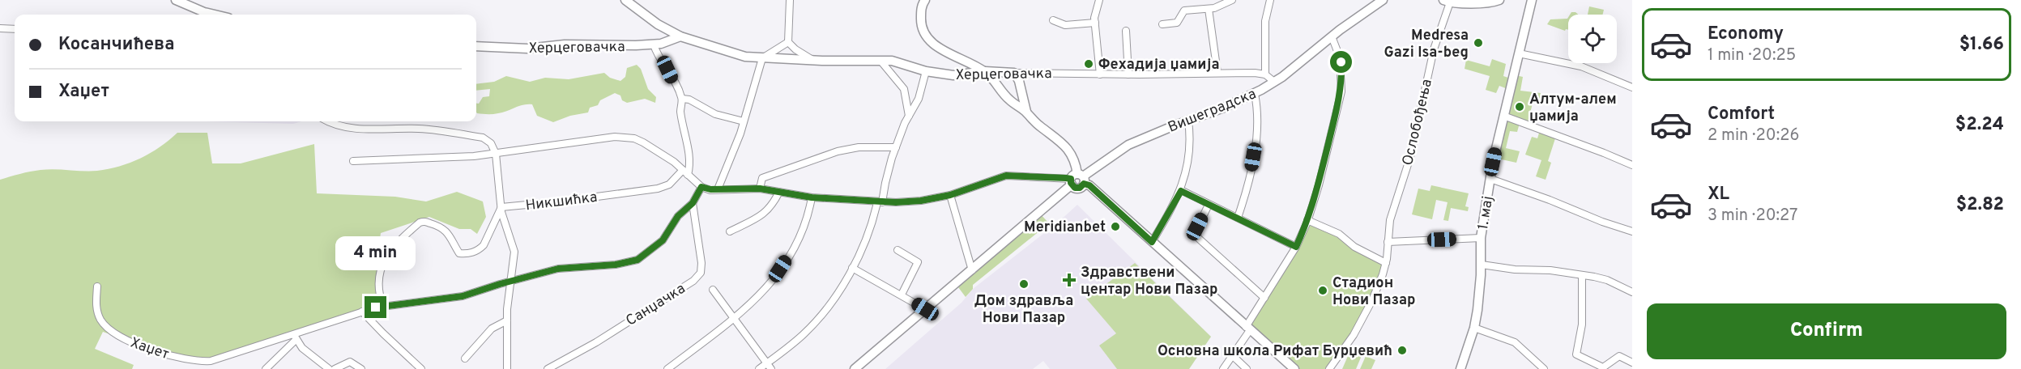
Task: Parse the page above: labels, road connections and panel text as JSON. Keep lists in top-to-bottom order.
{
  "streets": {
    "street": [
      "Херцеговачка",
      "Вишеградска",
      "Ослобођења",
      "Никшићка",
      "1. мај",
      "Санџачка",
      "Хаџет"
    ]
  },
  "crossings": [
    ["Санџачка", "Хаџет"]
  ],
  "places": {
    "other": [
      "Medresa Gazi Isa-beg",
      "Фехадија џамија",
      "Алтум-алем џамија",
      "Meridianbet",
      "Дом здравља Нови Пазар",
      "Стадион Нови Пазар",
      "Основна школа Рифат Бурџевић"
    ],
    "health": ["Здравствени центар Нови Пазар"]
  },
  "page": {
    "list": [
      {
        "name": "Economy",
        "note": "1 min · 20:25",
        "value": "$1.66"
      },
      {
        "name": "Comfort",
        "note": "2 min · 20:26",
        "value": "$2.24"
      },
      {
        "name": "XL",
        "note": "3 min · 20:27",
        "value": "$2.82"
      }
    ],
    "banner": ["Косанчићева", "Хаџет"],
    "bubble": "4 min",
    "buttons": "Confirm"
  }
}
